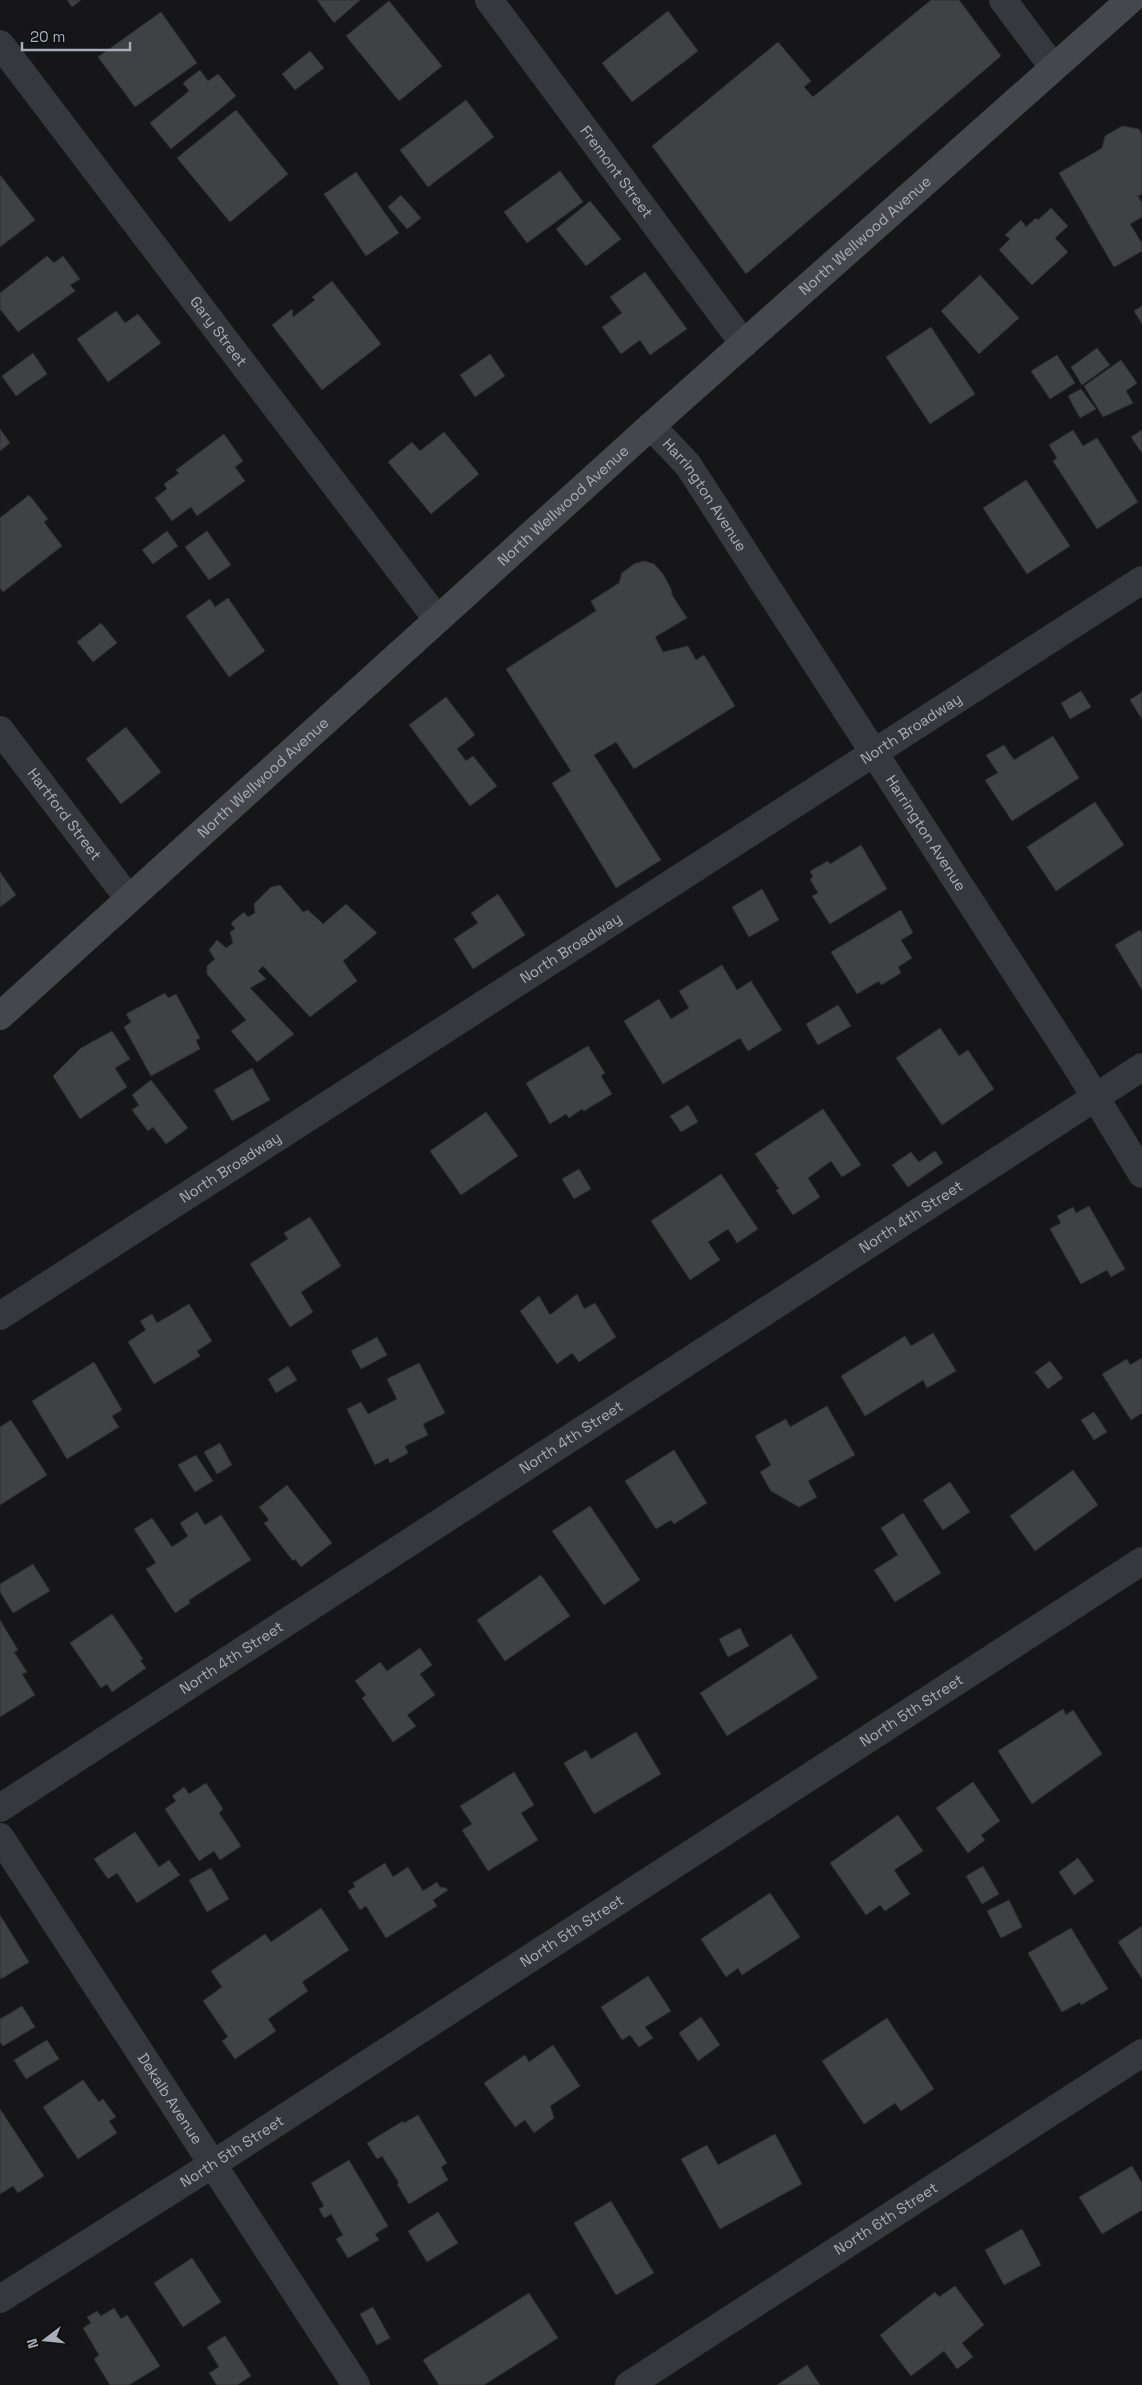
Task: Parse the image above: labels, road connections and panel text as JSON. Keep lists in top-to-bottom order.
{
  "streets": {
    "main road": ["North Wellwood Avenue"],
    "street": [
      "Fremont Street",
      "Gary Street",
      "Harrington Avenue",
      "North Broadway",
      "Hartford Street",
      "North 4th Street",
      "North 5th Street",
      "Dekalb Avenue",
      "North 6th Street"
    ]
  },
  "crossings": [
    ["Fremont Street", "North Wellwood Avenue"],
    ["North Wellwood Avenue", "Gary Street"],
    ["North Wellwood Avenue", "Harrington Avenue"],
    ["North Wellwood Avenue", "Hartford Street"],
    ["Harrington Avenue", "North Broadway"],
    ["Harrington Avenue", "North 4th Street"],
    ["North 5th Street", "Dekalb Avenue"]
  ],
  "scale_bar": "20 m",
  "north": "left"
}
